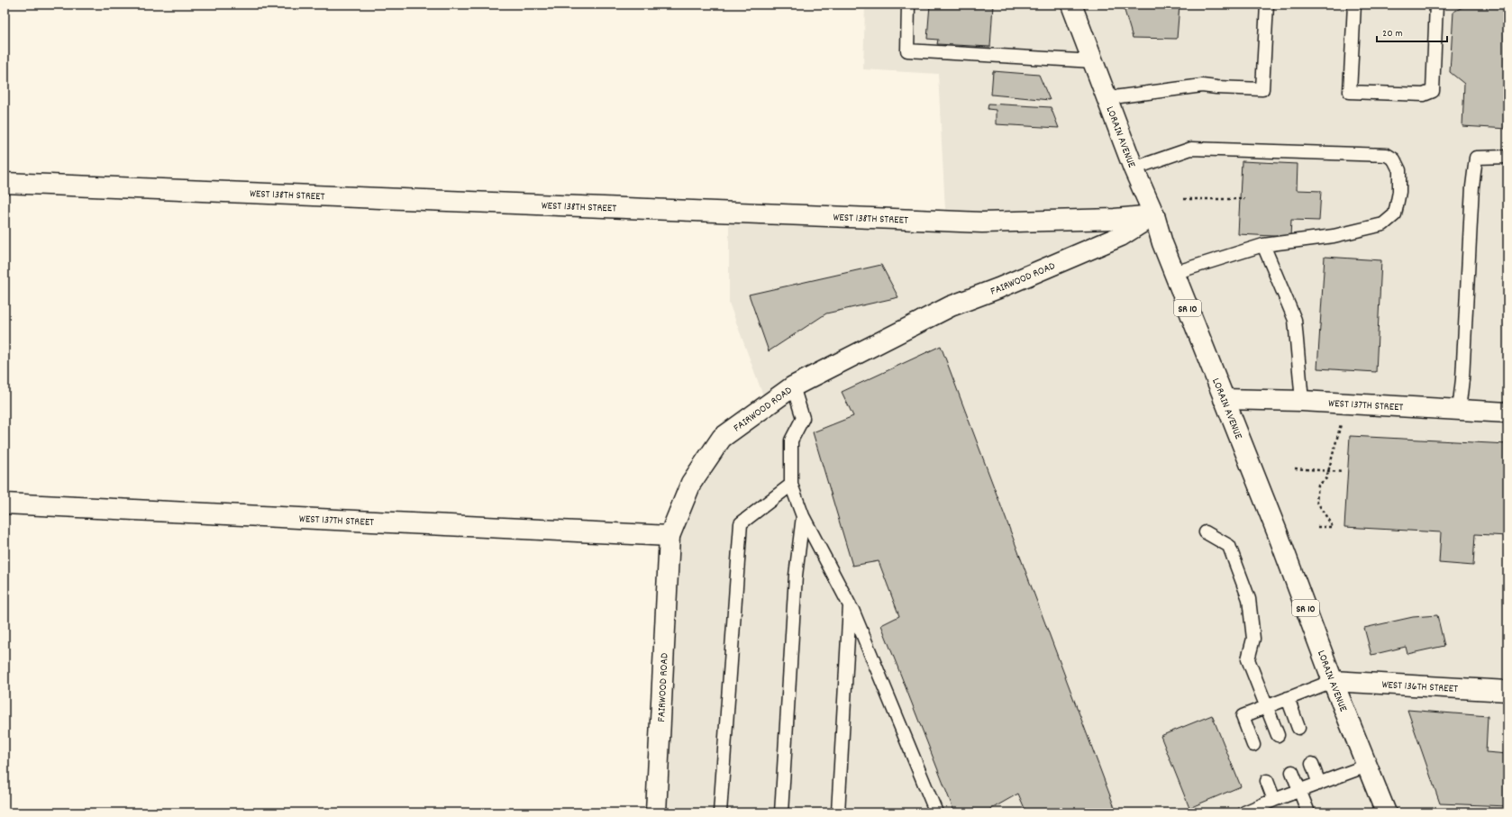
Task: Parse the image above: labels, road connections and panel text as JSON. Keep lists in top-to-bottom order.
{
  "streets": {
    "street": [
      "LORAIN AVENUE",
      "WEST 138TH STREET",
      "FAIRWOOD ROAD",
      "SR 10",
      "WEST 137TH STREET",
      "WEST 136TH STREET"
    ]
  },
  "crossings": [
    ["LORAIN AVENUE", "WEST 138TH STREET"],
    ["LORAIN AVENUE", "FAIRWOOD ROAD"],
    ["LORAIN AVENUE", "WEST 137TH STREET"],
    ["LORAIN AVENUE", "WEST 136TH STREET"],
    ["WEST 138TH STREET", "FAIRWOOD ROAD"],
    ["FAIRWOOD ROAD", "WEST 137TH STREET"]
  ],
  "scale_bar": "20 m"
}
